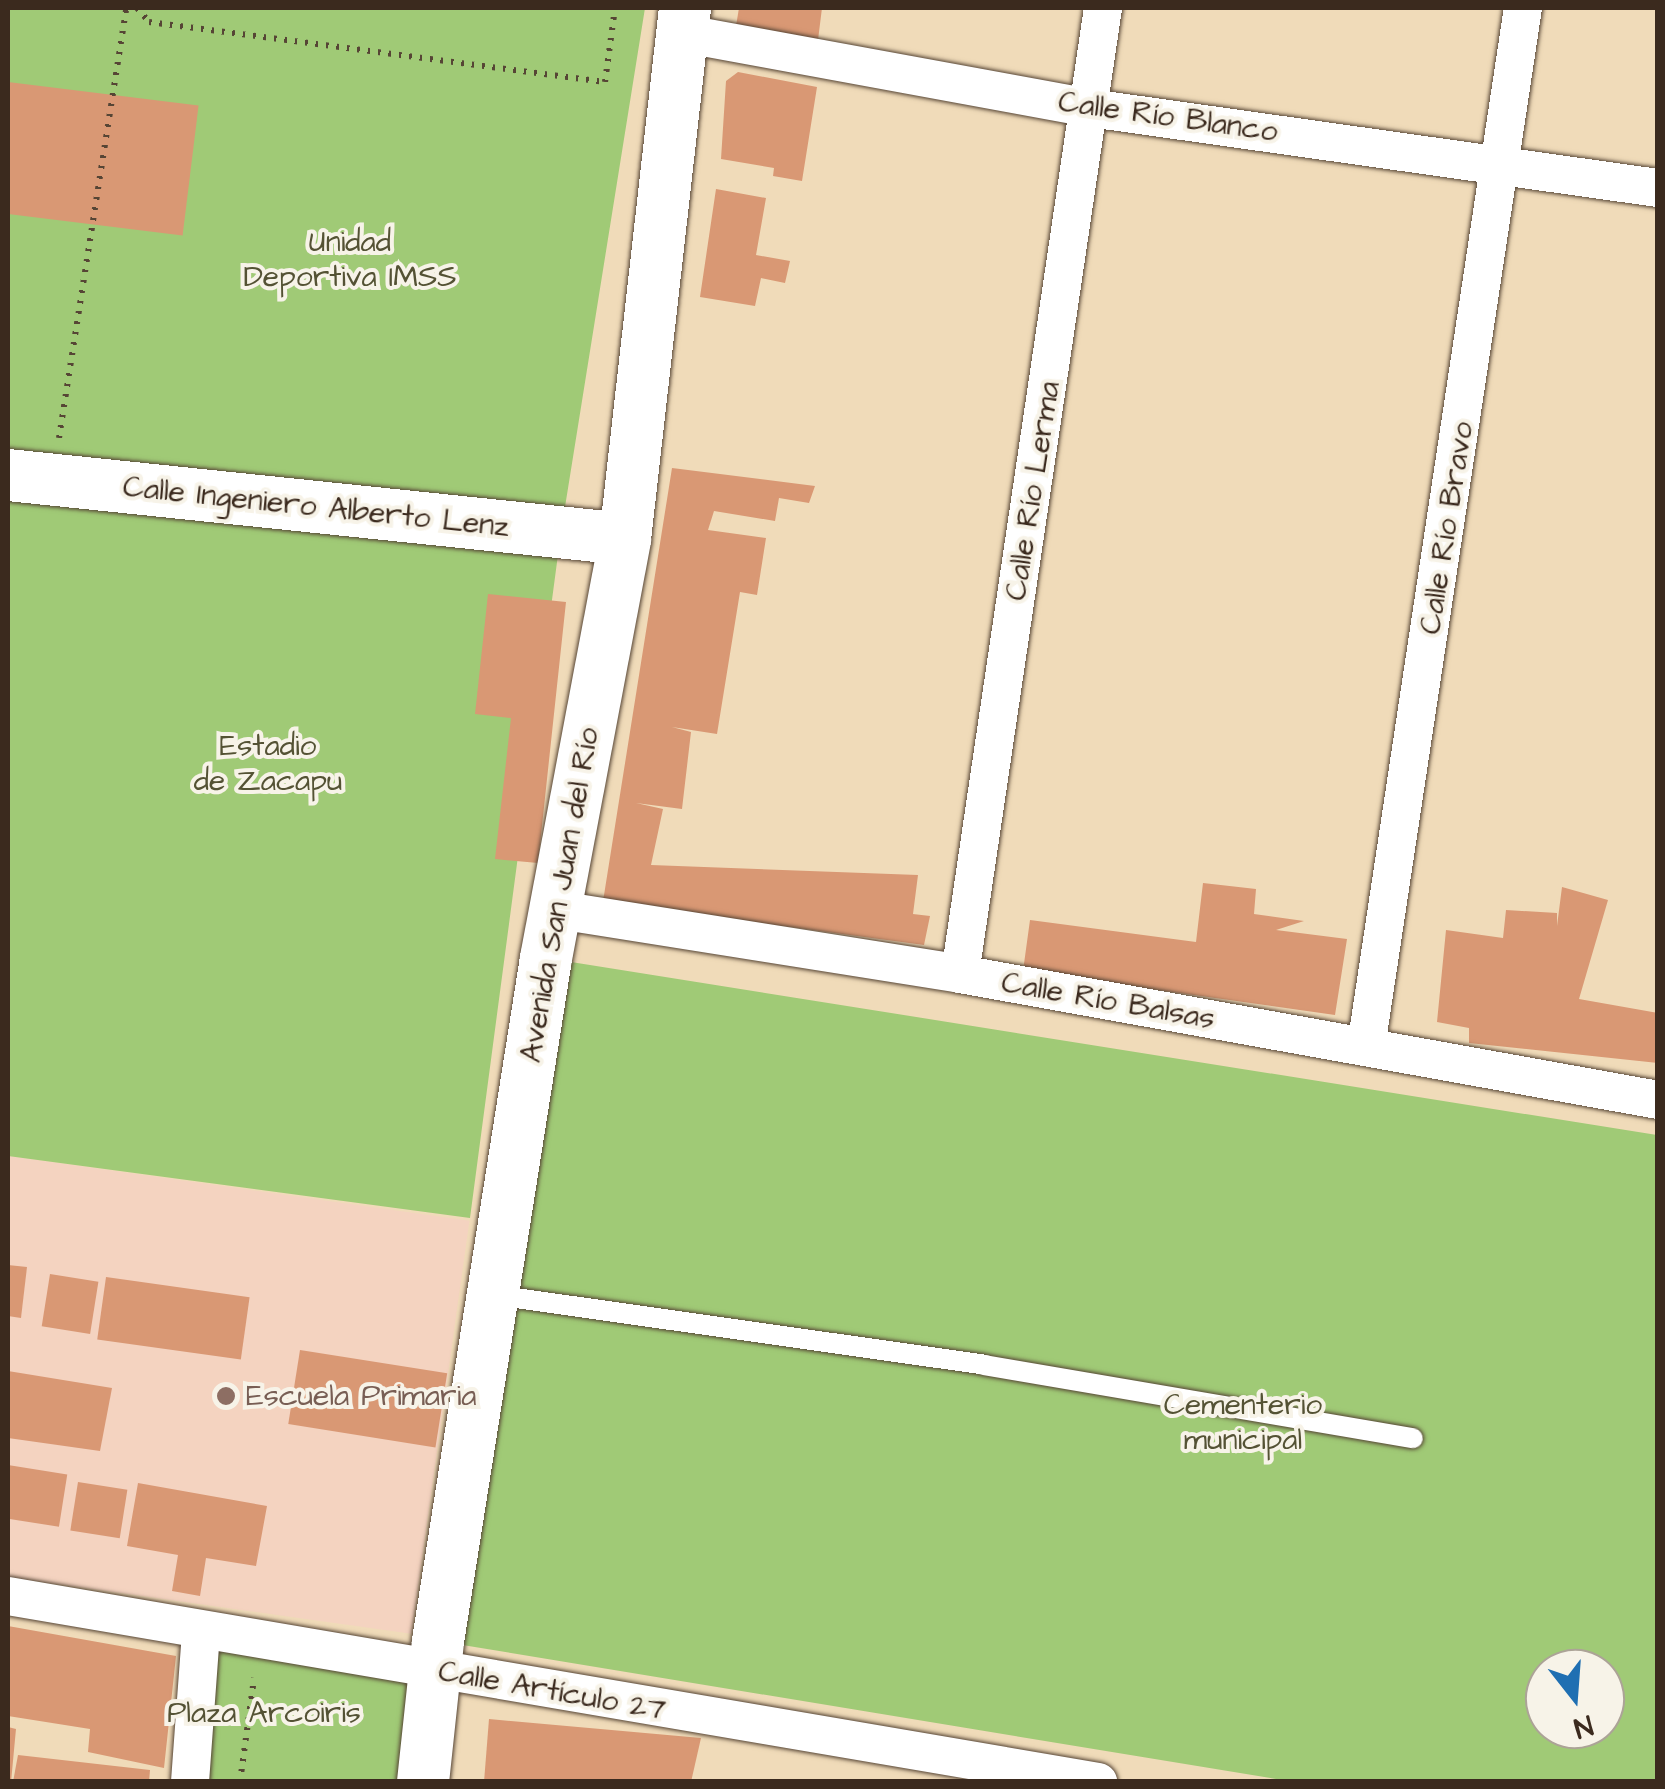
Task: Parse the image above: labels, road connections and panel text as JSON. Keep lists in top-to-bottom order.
{
  "streets": {
    "street": [
      "Calle Río Blanco",
      "Calle Río Lerma",
      "Calle Ingeniero Alberto Lenz",
      "Calle Río Bravo",
      "Avenida San Juan del Río",
      "Calle Río Balsas",
      "Calle Artículo 27"
    ]
  },
  "crossings": [
    ["Calle Río Blanco", "Calle Río Lerma"],
    ["Calle Río Blanco", "Calle Río Bravo"],
    ["Calle Río Blanco", "Avenida San Juan del Río"],
    ["Calle Río Lerma", "Calle Río Balsas"],
    ["Calle Ingeniero Alberto Lenz", "Avenida San Juan del Río"],
    ["Calle Río Bravo", "Calle Río Balsas"],
    ["Avenida San Juan del Río", "Calle Río Balsas"],
    ["Avenida San Juan del Río", "Calle Artículo 27"]
  ],
  "parks": [
    "Unidad Deportiva IMSS",
    "Estadio de Zacapu",
    "Cementerio municipal",
    "Plaza Arcoiris"
  ],
  "places": ["Escuela Primaria"],
  "north": "bottom"
}
